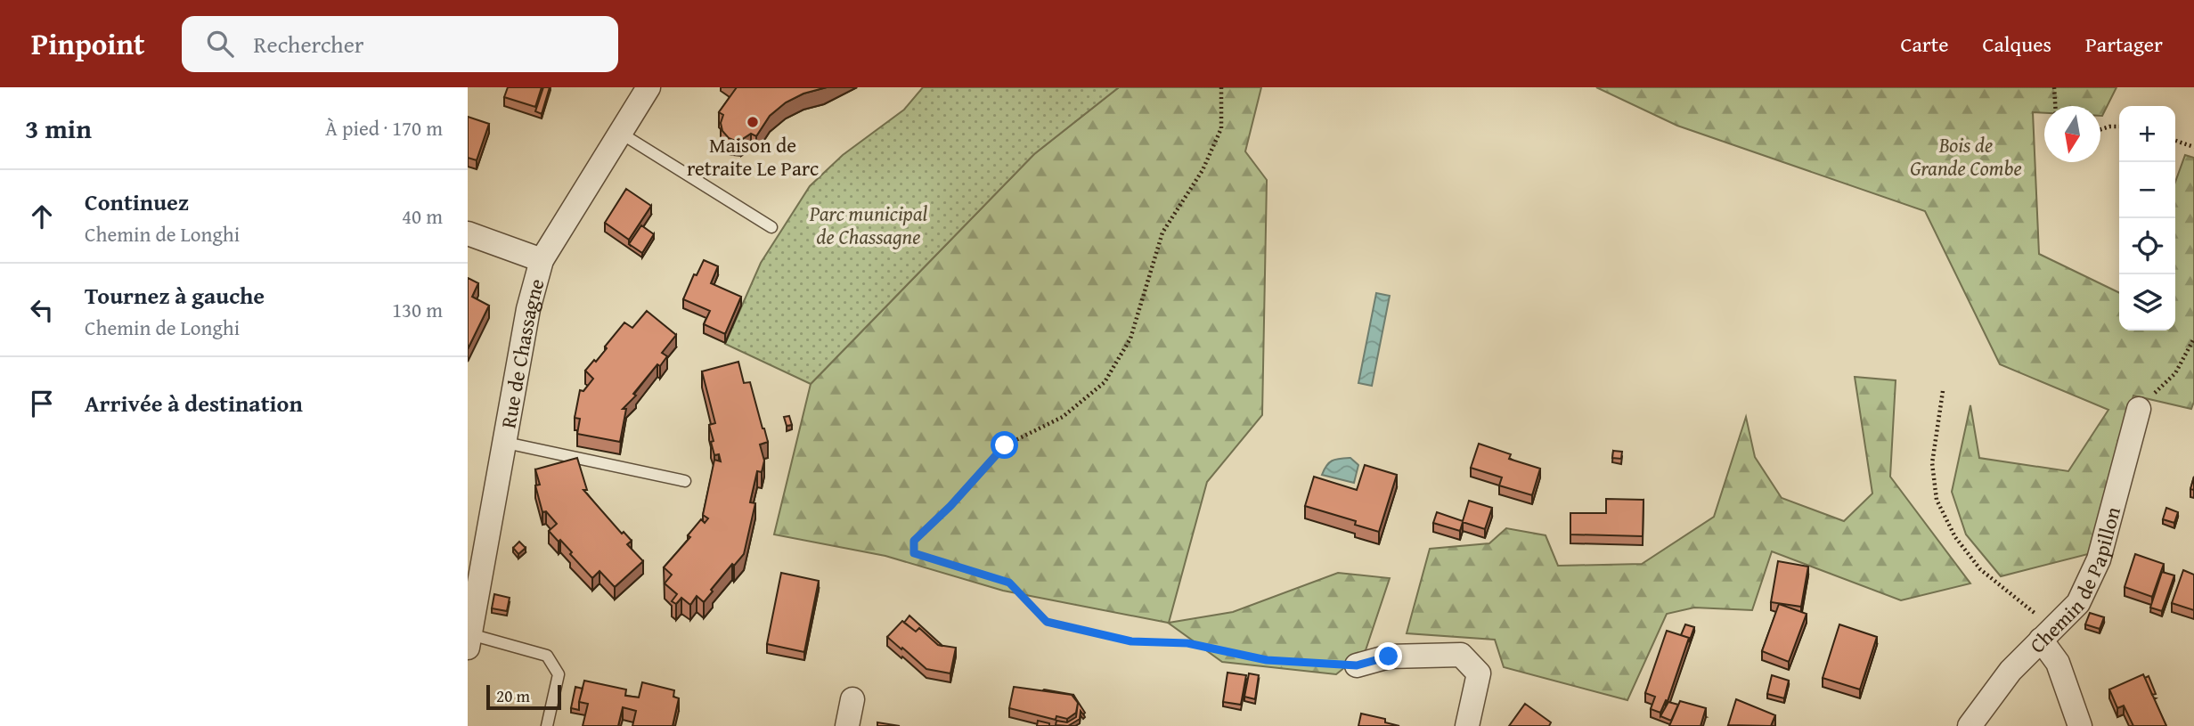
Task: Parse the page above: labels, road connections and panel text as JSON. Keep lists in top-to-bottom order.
{
  "streets": {
    "street": ["Rue de Chassagne", "Chemin de Papillon"]
  },
  "parks": ["Bois de Grande Combe", "Parc municipal de Chassagne"],
  "places": ["Maison de retraite Le Parc"],
  "scale_bar": "20 m",
  "north": "bottom",
  "page": {
    "header": "Pinpoint",
    "search": "Rechercher",
    "nav": ["Carte", "Calques", "Partager"],
    "heading": ["3 min", "À pied · 170 m"],
    "map_buttons": ["+", "−"],
    "list": [
      ["Continuez", "Chemin de Longhi", "40 m"],
      ["Tournez à gauche", "Chemin de Longhi", "130 m"],
      "Arrivée à destination"
    ],
    "scale": "20 m"
  }
}
